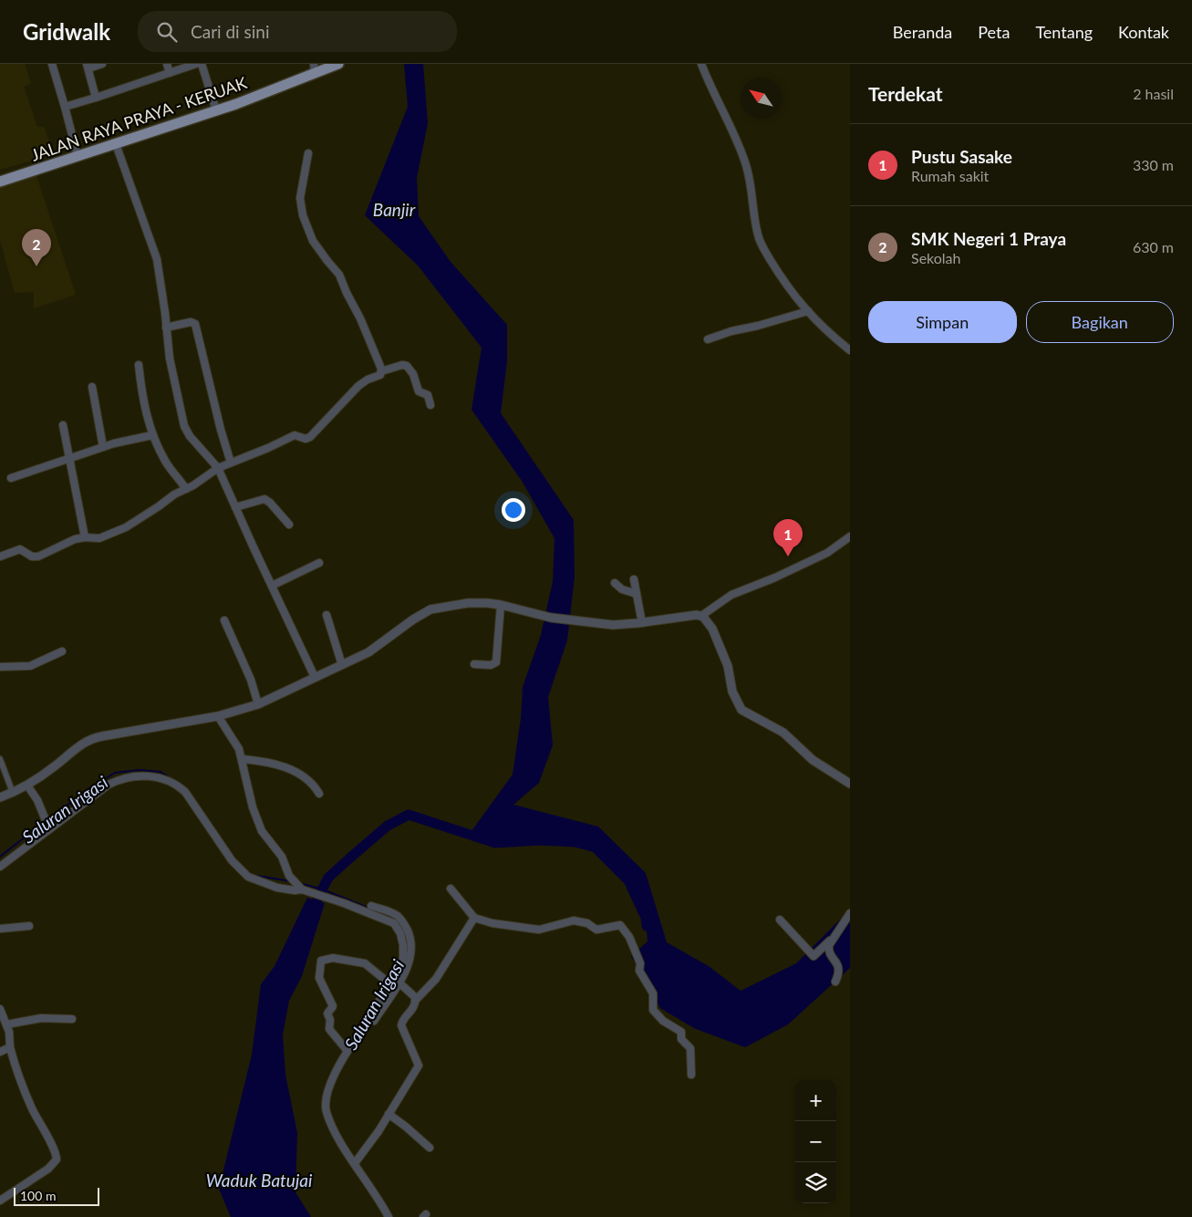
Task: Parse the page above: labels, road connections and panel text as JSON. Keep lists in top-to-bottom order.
{
  "streets": {
    "main road": ["JALAN RAYA PRAYA - KERUAK"]
  },
  "water": ["Banjir", "Saluran Irigasi", "Waduk Batujai"],
  "scale_bar": "100 m",
  "north": "top left",
  "page": {
    "header": "Gridwalk",
    "search": "Cari di sini",
    "nav": [
      "Beranda",
      "Peta",
      "Tentang",
      "Kontak"
    ],
    "heading": ["Terdekat", "2 hasil"],
    "list": [
      {
        "mark": "1",
        "name": "Pustu Sasake",
        "note": "Rumah sakit",
        "value": "330 m"
      },
      {
        "mark": "2",
        "name": "SMK Negeri 1 Praya",
        "note": "Sekolah",
        "value": "630 m"
      }
    ],
    "pins": ["2", "1"],
    "buttons": ["Simpan", "Bagikan"],
    "map_buttons": ["+", "−"],
    "scale": "100 m"
  }
}
